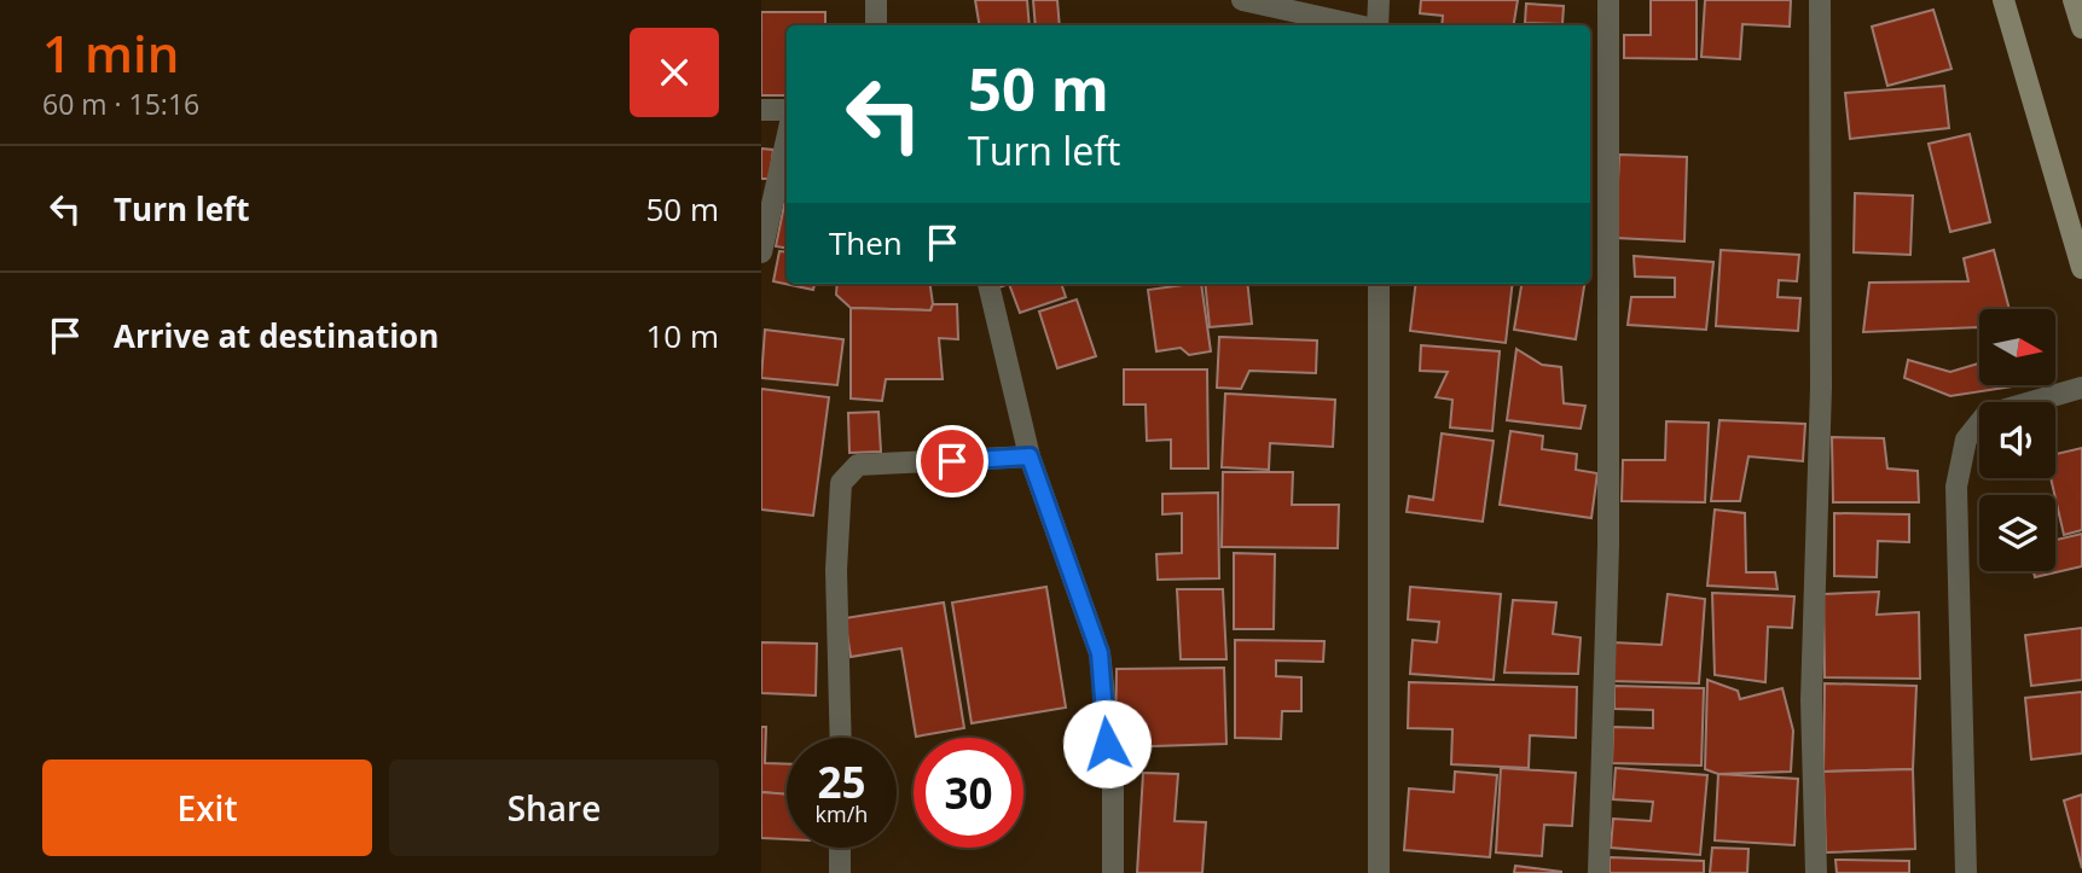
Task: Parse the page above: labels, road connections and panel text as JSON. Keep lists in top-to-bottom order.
{
  "north": "right",
  "page": {
    "heading": ["1 min", "60 m · 15:16"],
    "turn": ["50 m", "Turn left"],
    "list": [
      {
        "name": "Turn left",
        "value": "50 m"
      },
      {
        "name": "Arrive at destination",
        "value": "10 m"
      }
    ],
    "then": "Then",
    "speed": "25 km/h",
    "limit": "30",
    "buttons": ["Exit", "Share"]
  }
}
